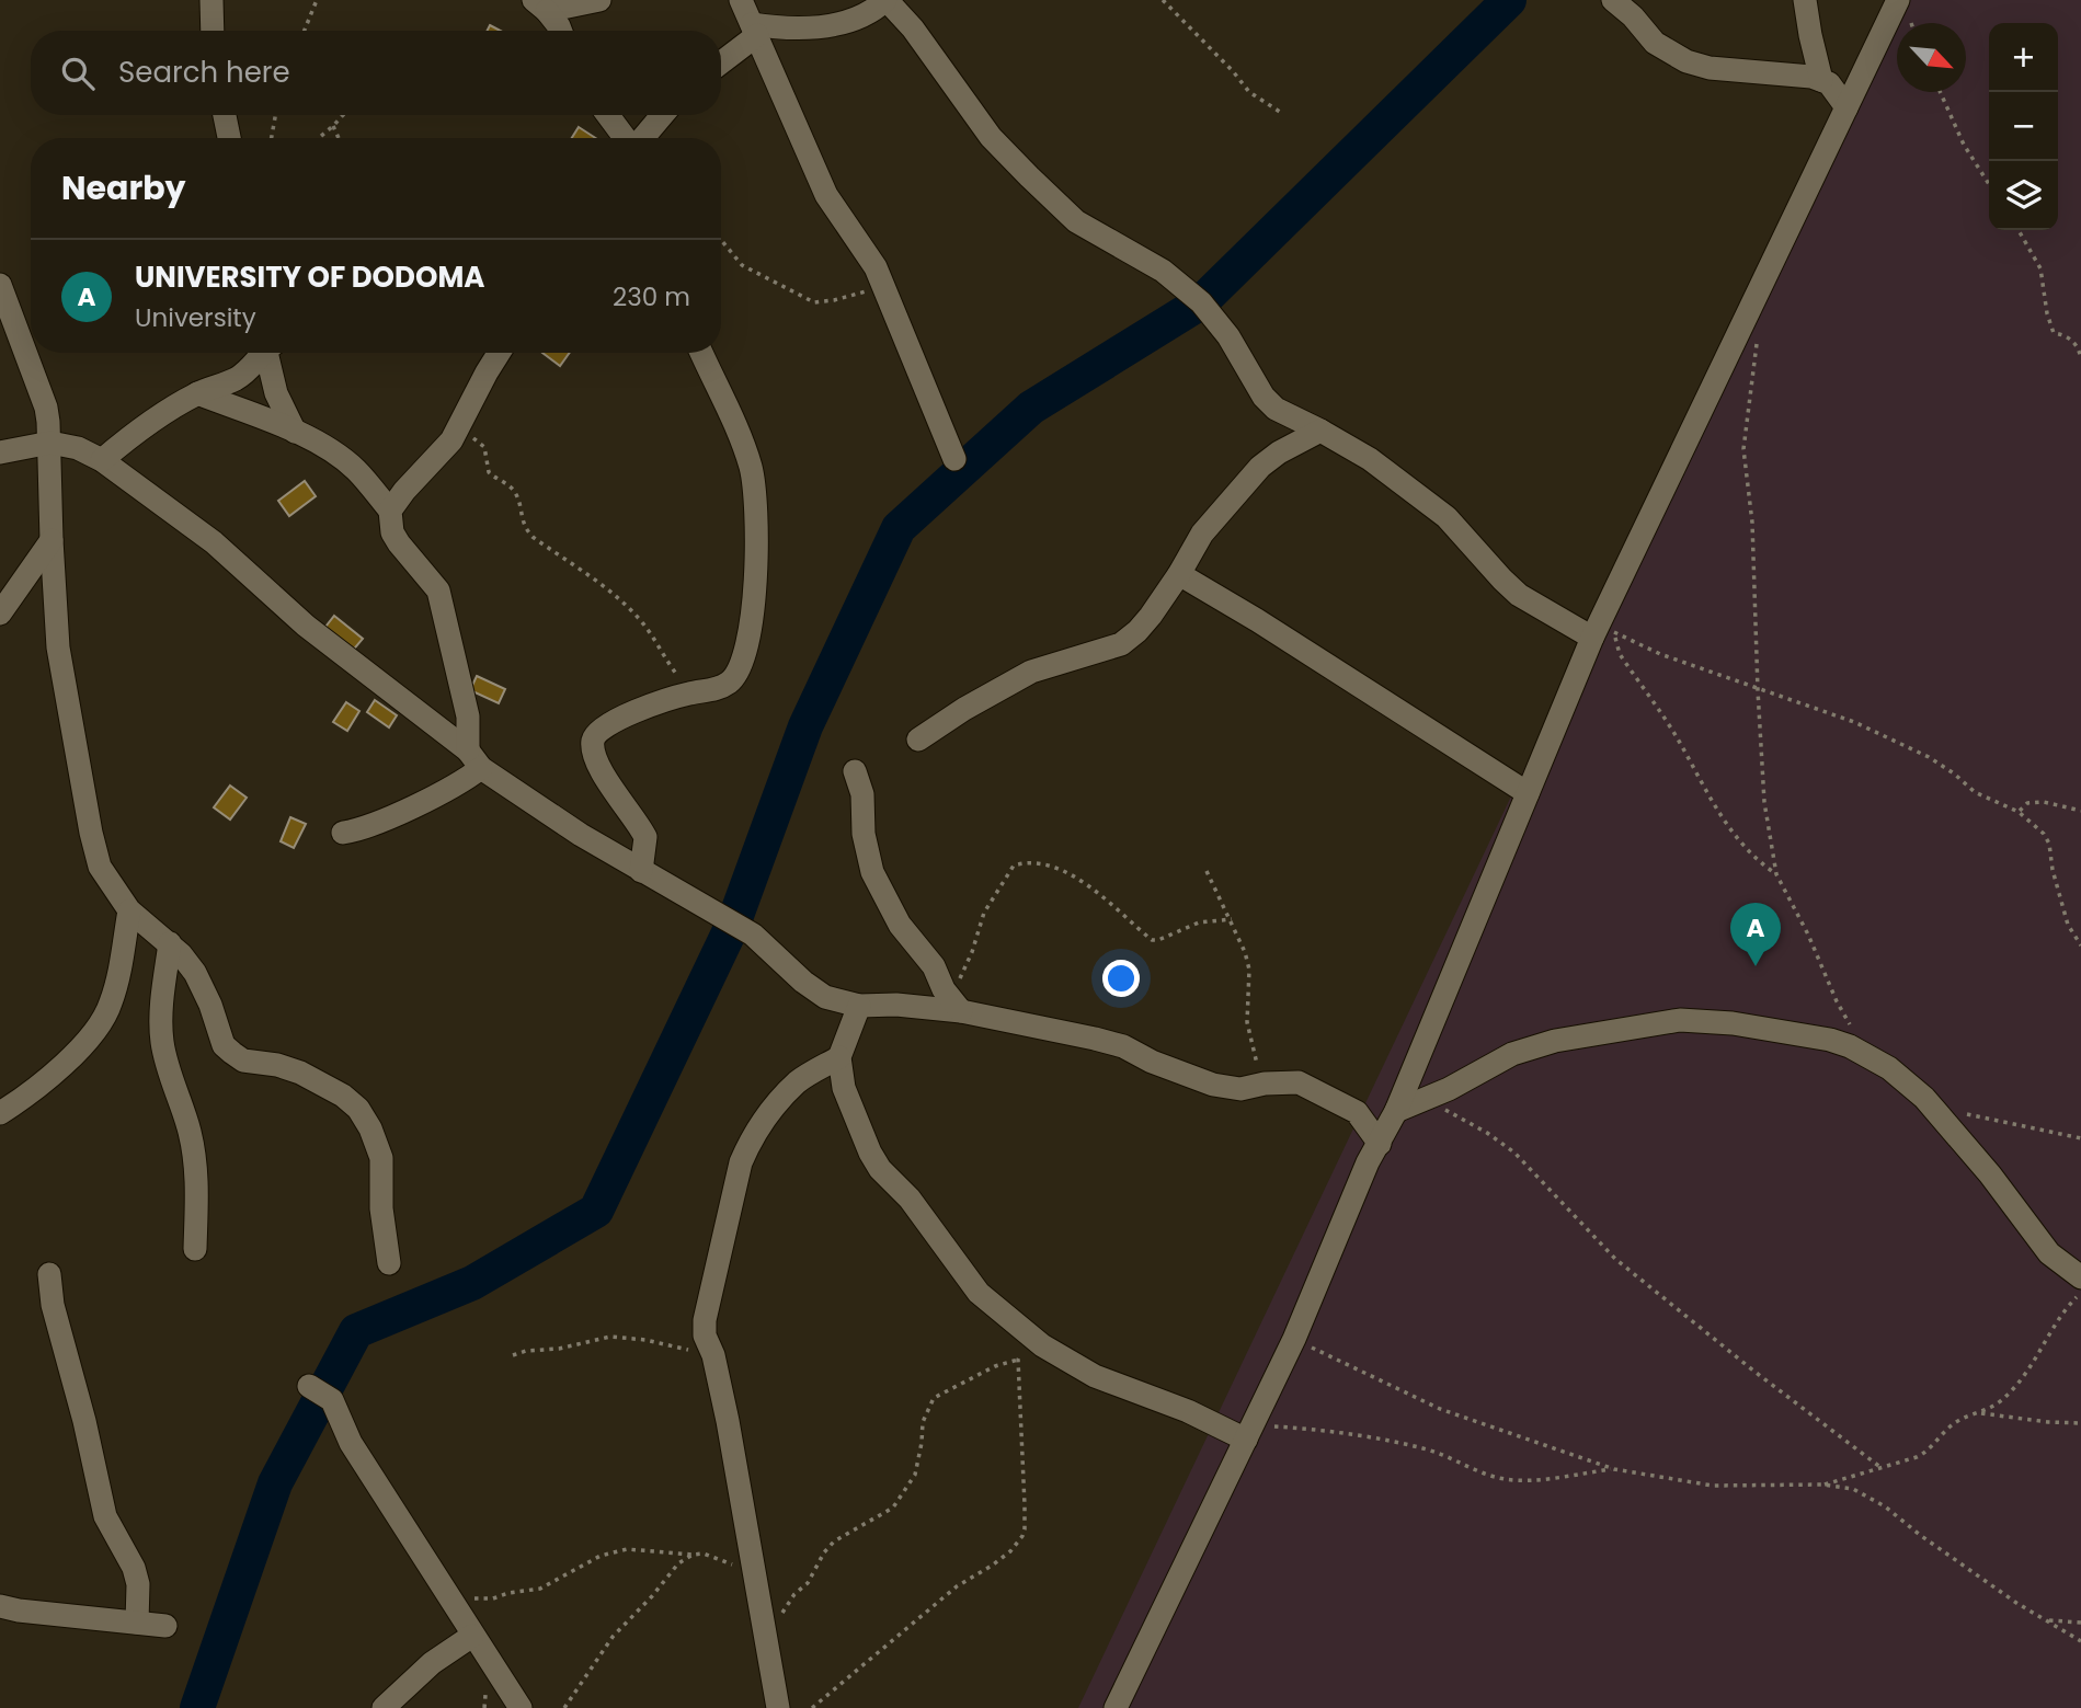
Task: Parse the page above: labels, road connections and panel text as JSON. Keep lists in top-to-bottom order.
{
  "north": "bottom right",
  "page": {
    "map_buttons": ["+", "−"],
    "search": "Search here",
    "heading": "Nearby",
    "list": [
      {
        "mark": "A",
        "name": "UNIVERSITY OF DODOMA",
        "note": "University",
        "value": "230 m"
      }
    ],
    "pins": "A"
  }
}
